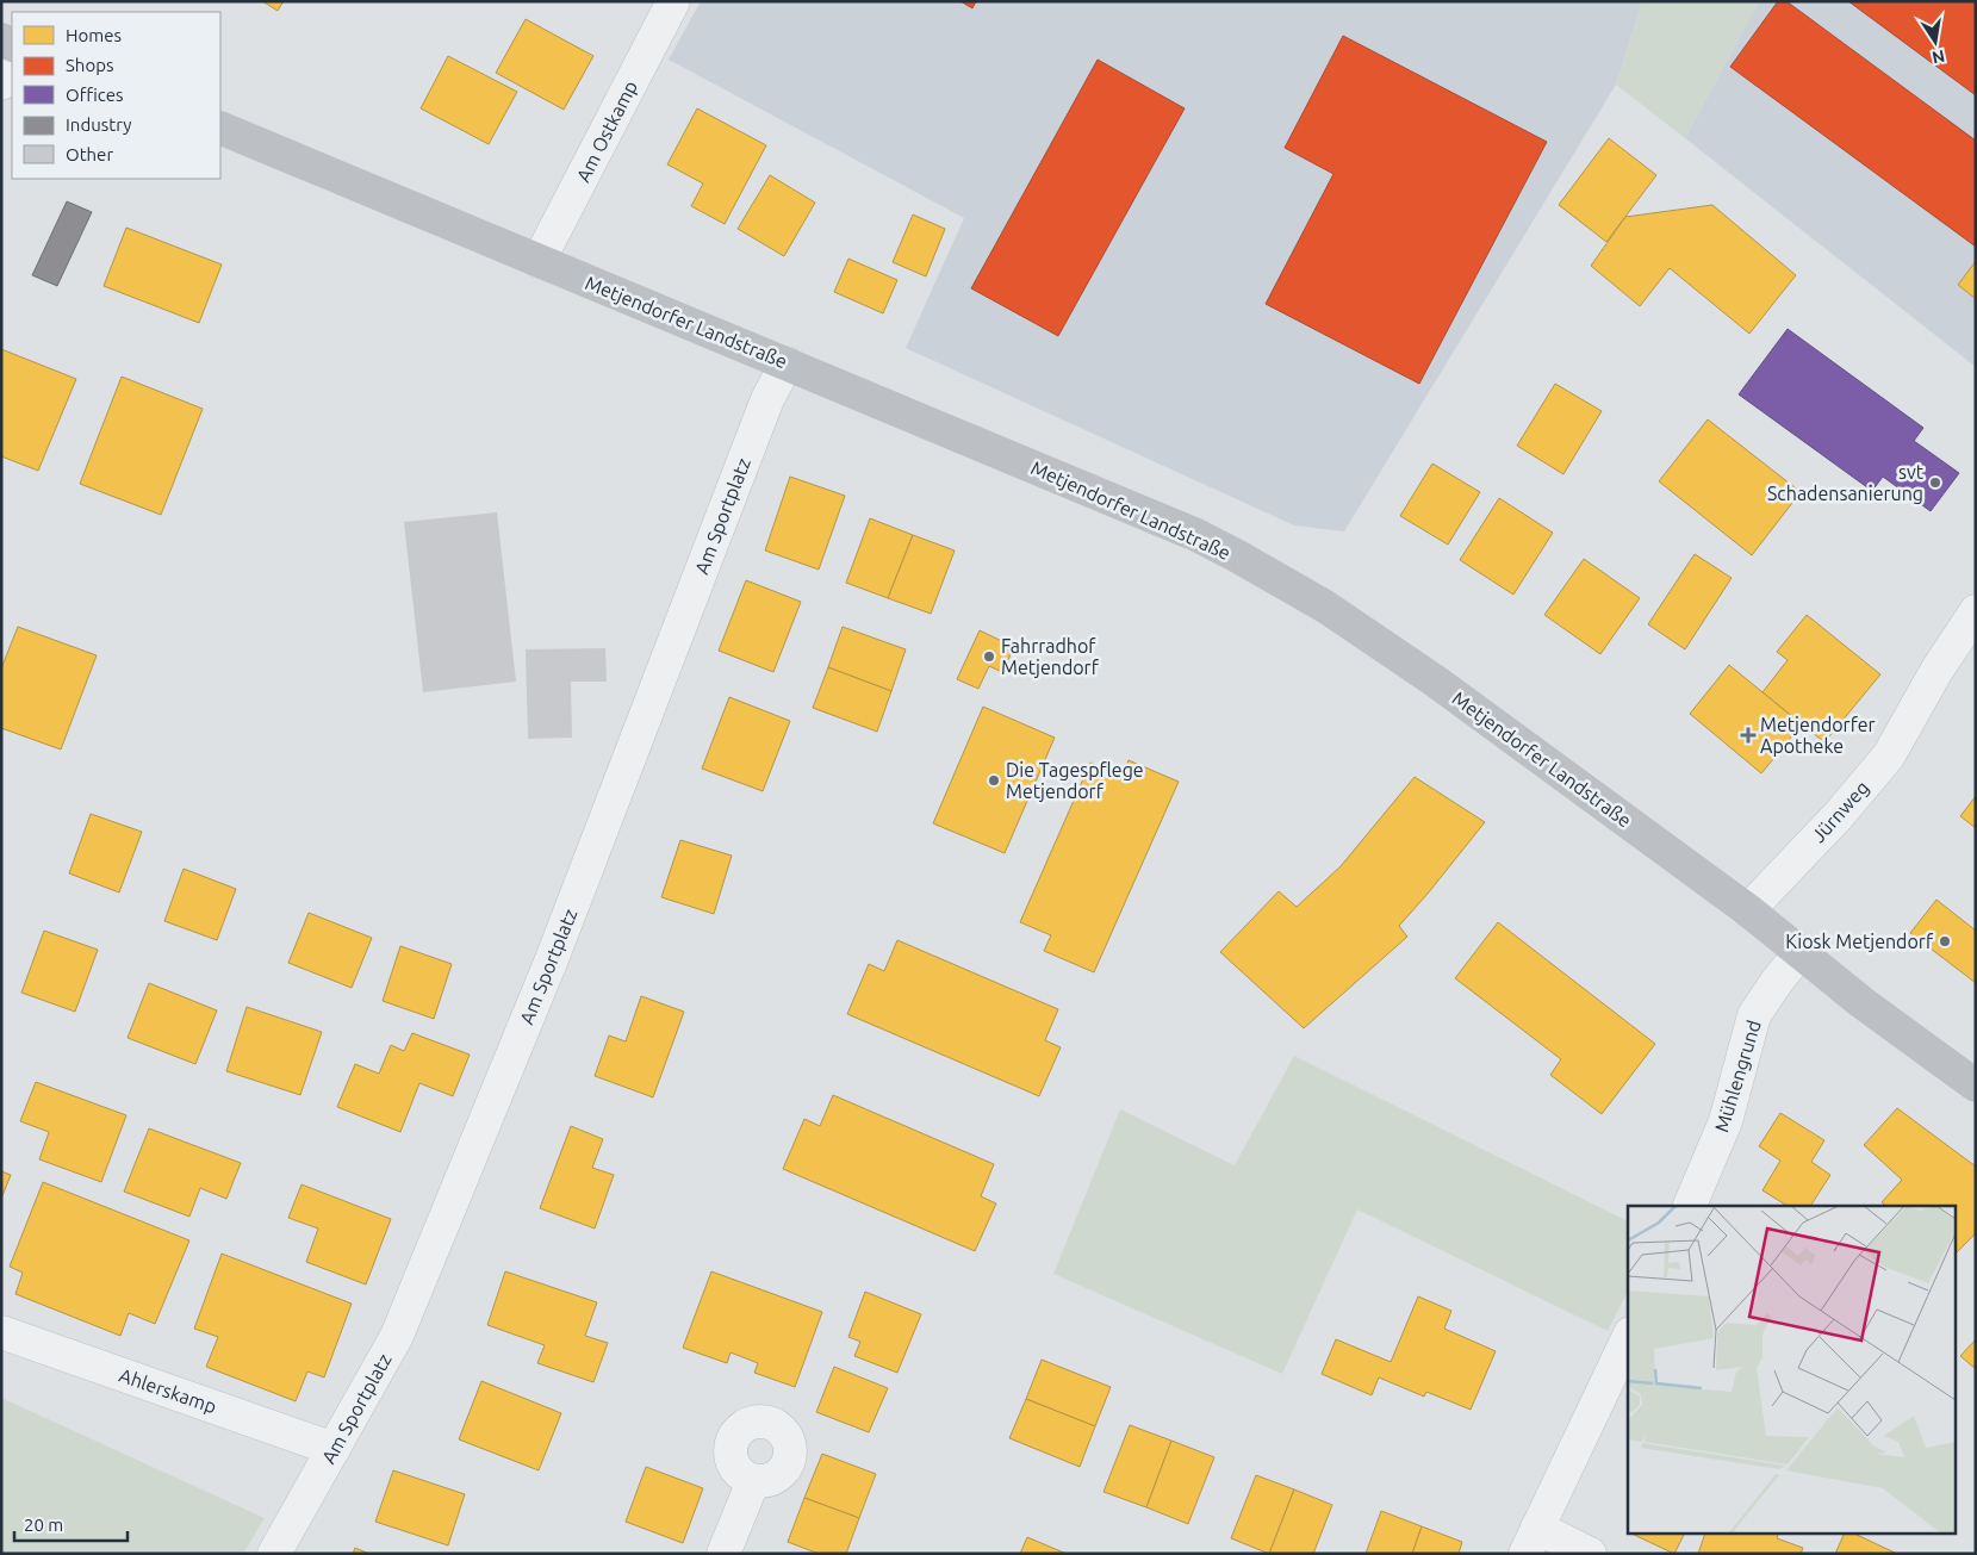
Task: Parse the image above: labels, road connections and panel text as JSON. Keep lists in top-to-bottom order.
{
  "streets": {
    "main road": ["Metjendorfer Landstraße"],
    "street": [
      "Am Ostkamp",
      "Am Sportplatz",
      "Jürnweg",
      "Mühlengrund",
      "Ahlerskamp"
    ]
  },
  "crossings": [
    ["Am Ostkamp", "Metjendorfer Landstraße"],
    ["Metjendorfer Landstraße", "Am Sportplatz"],
    ["Metjendorfer Landstraße", "Jürnweg"],
    ["Metjendorfer Landstraße", "Mühlengrund"],
    ["Am Sportplatz", "Ahlerskamp"]
  ],
  "places": {
    "other": [
      "svt Schadensanierung",
      "Fahrradhof Metjendorf",
      "Die Tagespflege Metjendorf",
      "Kiosk Metjendorf"
    ],
    "health": ["Metjendorfer Apotheke"]
  },
  "legend": [
    "Homes",
    "Shops",
    "Offices",
    "Industry",
    "Other"
  ],
  "scale_bar": "20 m",
  "north": "bottom"
}
